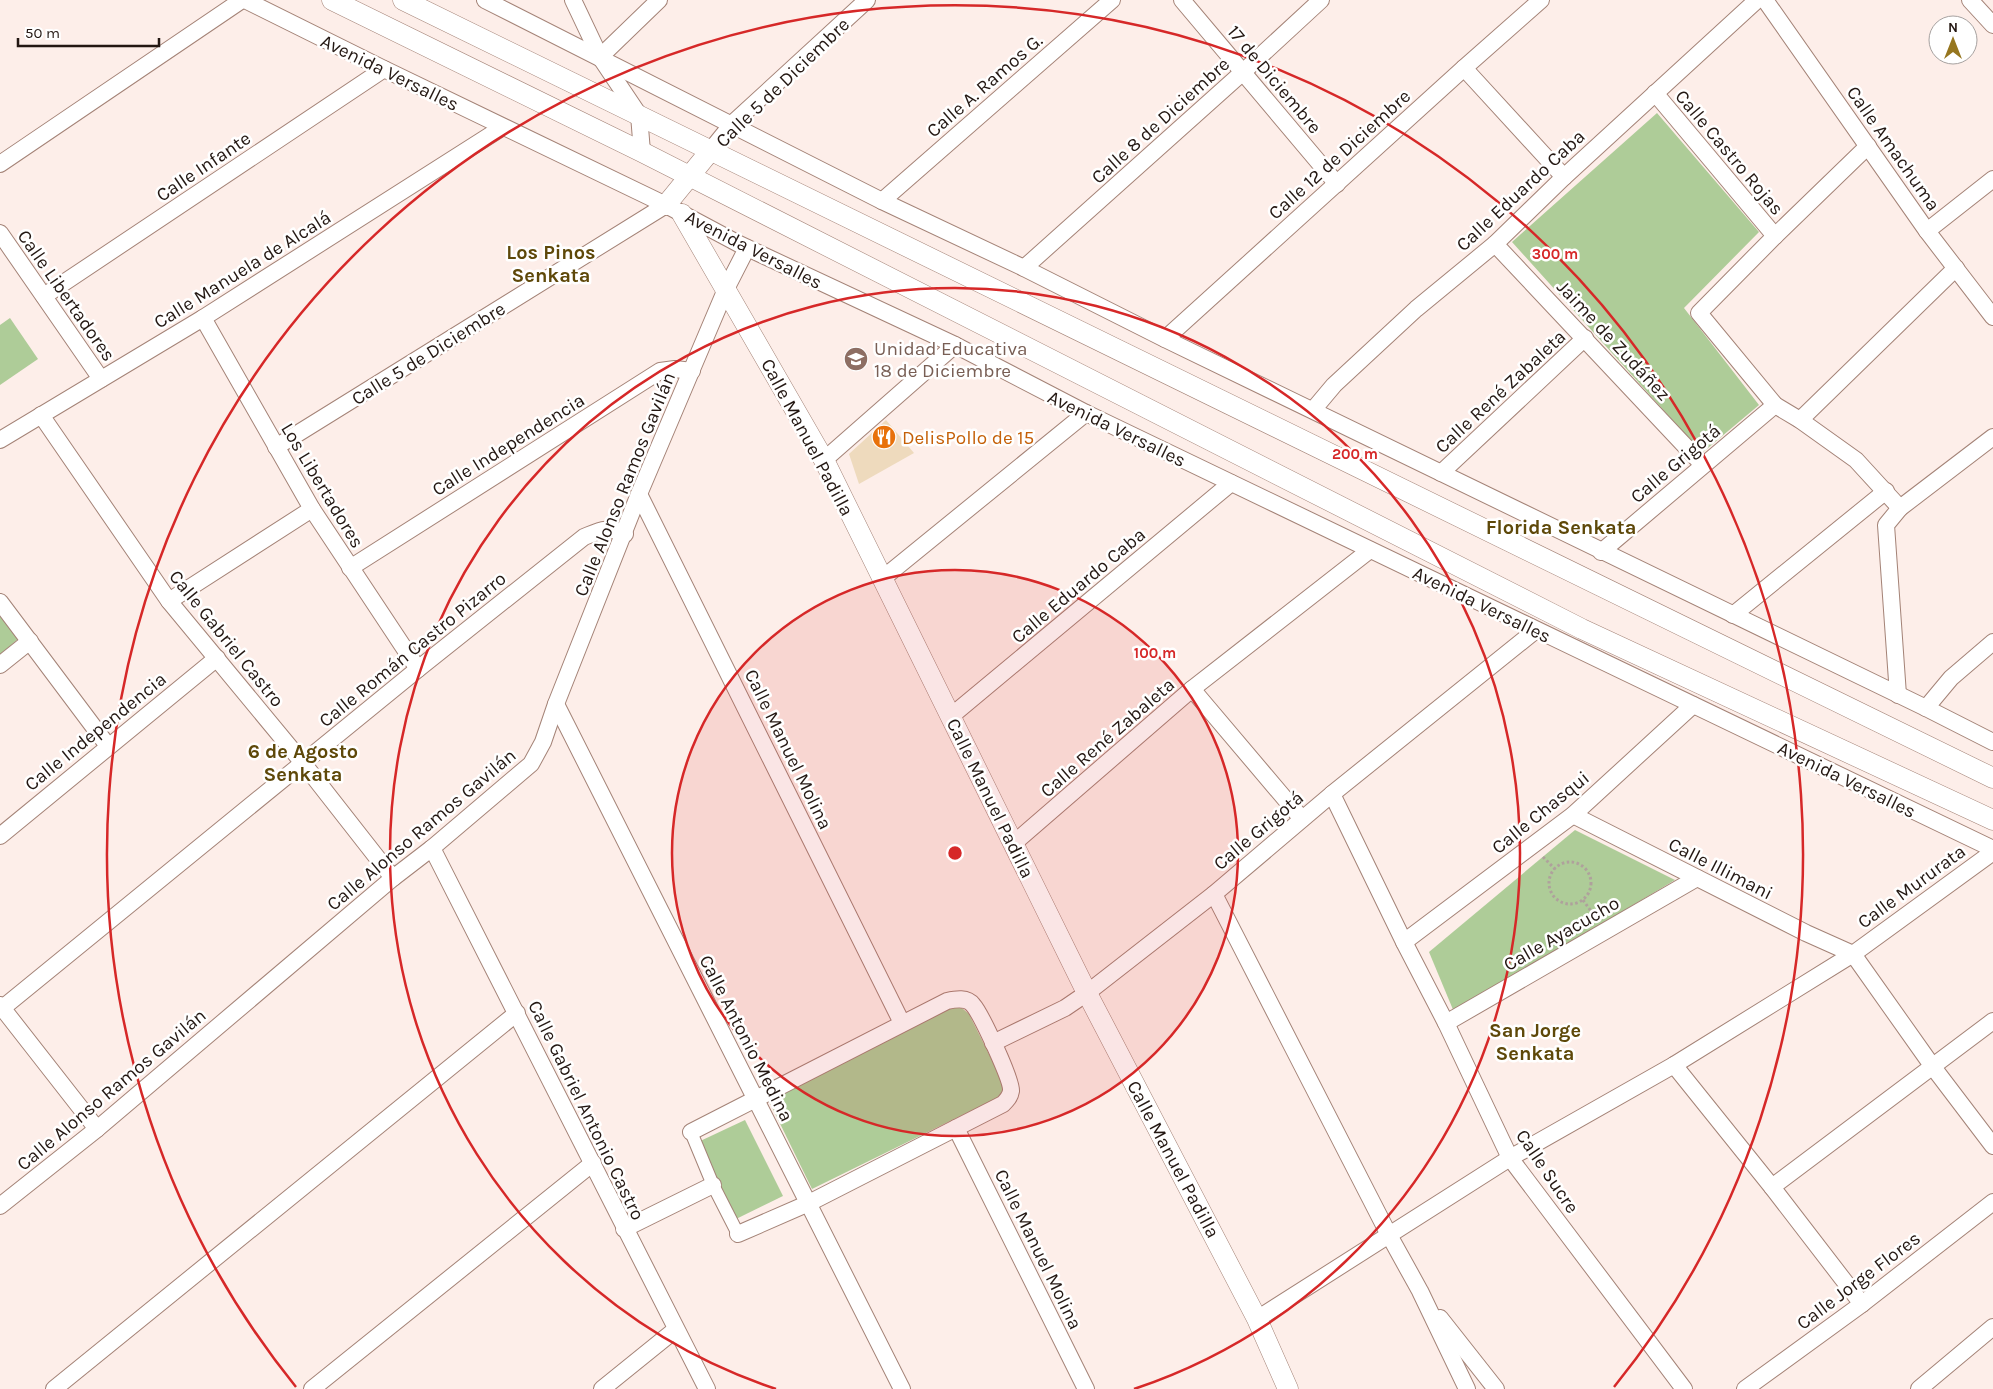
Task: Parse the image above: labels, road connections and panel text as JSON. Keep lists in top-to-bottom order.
{
  "streets": {
    "street": [
      "Avenida Versalles",
      "17 de Diciembre",
      "Calle 5 de Diciembre",
      "Calle A. Ramos G.",
      "Calle 8 de Diciembre",
      "Calle Amachuma",
      "Calle Castro Rojas",
      "Calle 12 de Diciembre",
      "Calle Infante",
      "Calle Eduardo Caba",
      "Calle Manuela de Alcalá",
      "Calle Libertadores",
      "Jaime de Zudáñez",
      "Calle René Zabaleta",
      "Calle Manuel Padilla",
      "Calle Independencia",
      "Calle Grigotá",
      "Calle Alonso Ramos Gavilán",
      "Los Libertadores",
      "Calle Gabriel Castro",
      "Calle Román Castro Pizarro",
      "Calle Manuel Molina",
      "Calle Chasqui",
      "Calle Illimani",
      "Calle Mururata",
      "Calle Ayacucho",
      "Calle Antonio Medina",
      "Calle Gabriel Antonio Castro",
      "Calle Sucre",
      "Calle Jorge Flores"
    ]
  },
  "crossings": [
    ["Avenida Versalles", "Calle 5 de Diciembre"],
    ["Avenida Versalles", "Calle Infante"],
    ["Avenida Versalles", "Calle Eduardo Caba"],
    ["Avenida Versalles", "Calle Manuela de Alcalá"],
    ["Avenida Versalles", "Calle René Zabaleta"],
    ["Avenida Versalles", "Calle Manuel Padilla"],
    ["Avenida Versalles", "Calle Grigotá"],
    ["Avenida Versalles", "Calle Alonso Ramos Gavilán"],
    ["Avenida Versalles", "Calle Chasqui"],
    ["Avenida Versalles", "Calle Mururata"],
    ["17 de Diciembre", "Calle 8 de Diciembre"],
    ["17 de Diciembre", "Calle 12 de Diciembre"],
    ["Calle 5 de Diciembre", "Calle Manuel Padilla"],
    ["Calle 5 de Diciembre", "Los Libertadores"],
    ["Calle Castro Rojas", "Calle Eduardo Caba"],
    ["Calle Infante", "Calle Libertadores"],
    ["Calle Eduardo Caba", "Jaime de Zudáñez"],
    ["Calle Eduardo Caba", "Calle Manuel Padilla"],
    ["Calle Manuela de Alcalá", "Calle Libertadores"],
    ["Calle Manuela de Alcalá", "Los Libertadores"],
    ["Calle Manuela de Alcalá", "Calle Gabriel Castro"],
    ["Jaime de Zudáñez", "Calle René Zabaleta"],
    ["Jaime de Zudáñez", "Calle Grigotá"],
    ["Calle René Zabaleta", "Calle Manuel Padilla"],
    ["Calle Manuel Padilla", "Calle Grigotá"],
    ["Calle Manuel Padilla", "Calle Alonso Ramos Gavilán"],
    ["Calle Manuel Padilla", "Calle Mururata"],
    ["Calle Independencia", "Calle Alonso Ramos Gavilán"],
    ["Calle Independencia", "Los Libertadores"],
    ["Calle Independencia", "Calle Gabriel Castro"],
    ["Calle Grigotá", "Calle Sucre"],
    ["Calle Alonso Ramos Gavilán", "Calle Gabriel Castro"],
    ["Calle Alonso Ramos Gavilán", "Calle Román Castro Pizarro"],
    ["Calle Alonso Ramos Gavilán", "Calle Manuel Molina"],
    ["Calle Alonso Ramos Gavilán", "Calle Antonio Medina"],
    ["Calle Alonso Ramos Gavilán", "Calle Gabriel Antonio Castro"],
    ["Los Libertadores", "Calle Román Castro Pizarro"],
    ["Calle Gabriel Castro", "Calle Román Castro Pizarro"],
    ["Calle Chasqui", "Calle Illimani"],
    ["Calle Chasqui", "Calle Sucre"],
    ["Calle Illimani", "Calle Mururata"],
    ["Calle Illimani", "Calle Ayacucho"],
    ["Calle Mururata", "Calle Sucre"],
    ["Calle Ayacucho", "Calle Sucre"]
  ],
  "districts": [
    "Los Pinos Senkata",
    "Florida Senkata",
    "6 de Agosto Senkata",
    "San Jorge Senkata"
  ],
  "places": {
    "school or university": ["Unidad Educativa 18 de Diciembre"],
    "restaurant": ["DelisPollo de 15"]
  },
  "scale_bar": "50 m",
  "north": "top",
  "rings": ["300 m", "200 m", "100 m"]
}
